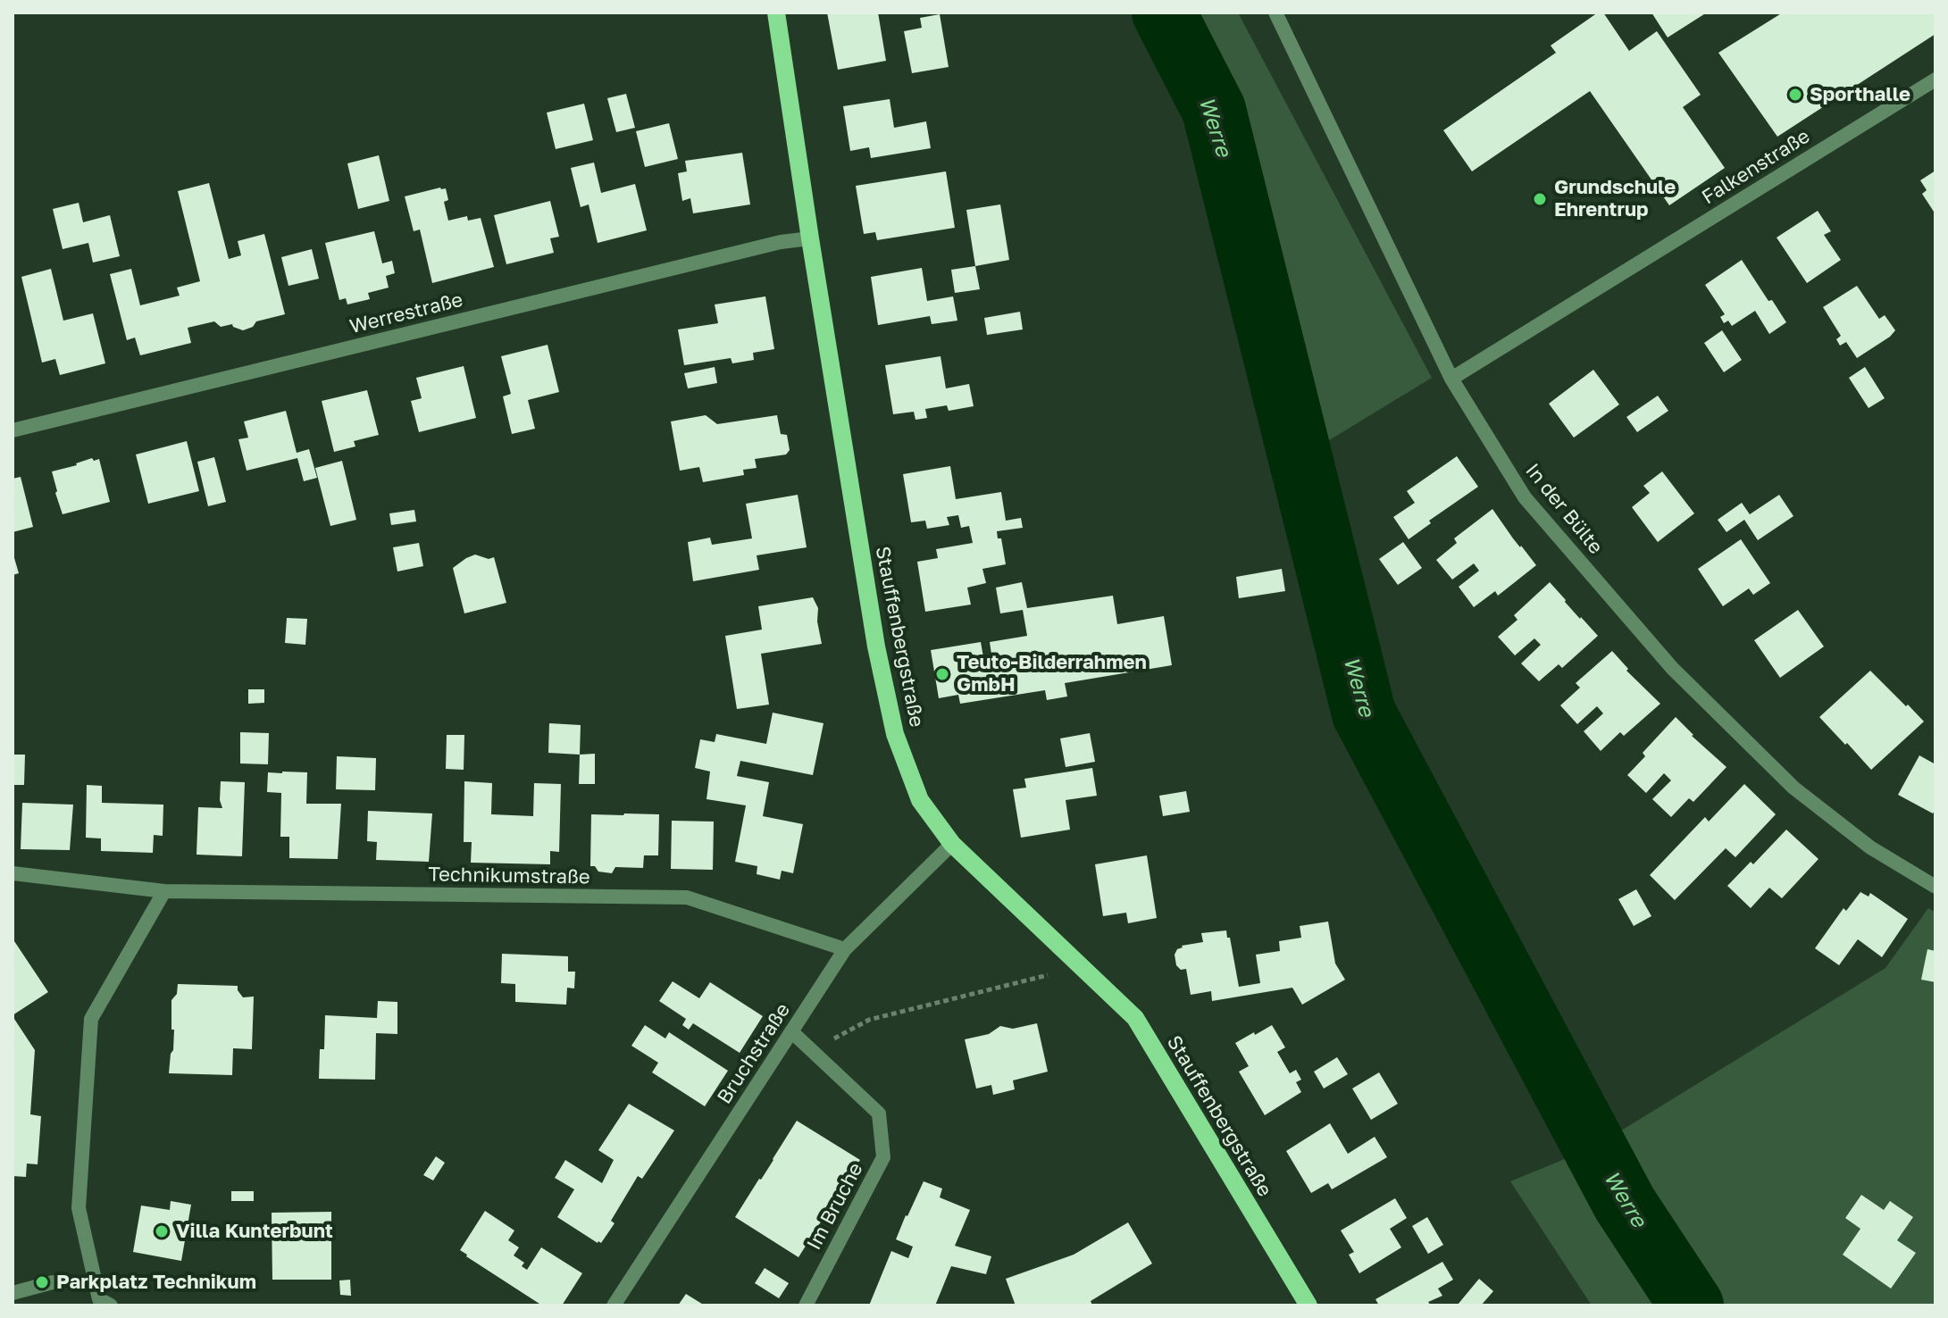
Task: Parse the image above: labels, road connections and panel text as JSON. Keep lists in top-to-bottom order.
{
  "streets": {
    "main road": ["Stauffenbergstraße"],
    "street": [
      "Falkenstraße",
      "Werrestraße",
      "In der Bülte",
      "Technikumstraße",
      "Bruchstraße",
      "Im Bruche"
    ]
  },
  "crossings": [
    ["Falkenstraße", "In der Bülte"],
    ["Werrestraße", "Stauffenbergstraße"],
    ["Stauffenbergstraße", "Bruchstraße"],
    ["Technikumstraße", "Bruchstraße"],
    ["Bruchstraße", "Im Bruche"]
  ],
  "water": ["Werre"],
  "places": [
    "Sporthalle",
    "Grundschule Ehrentrup",
    "Teuto-Bilderrahmen GmbH",
    "Villa Kunterbunt",
    "Parkplatz Technikum"
  ]
}
